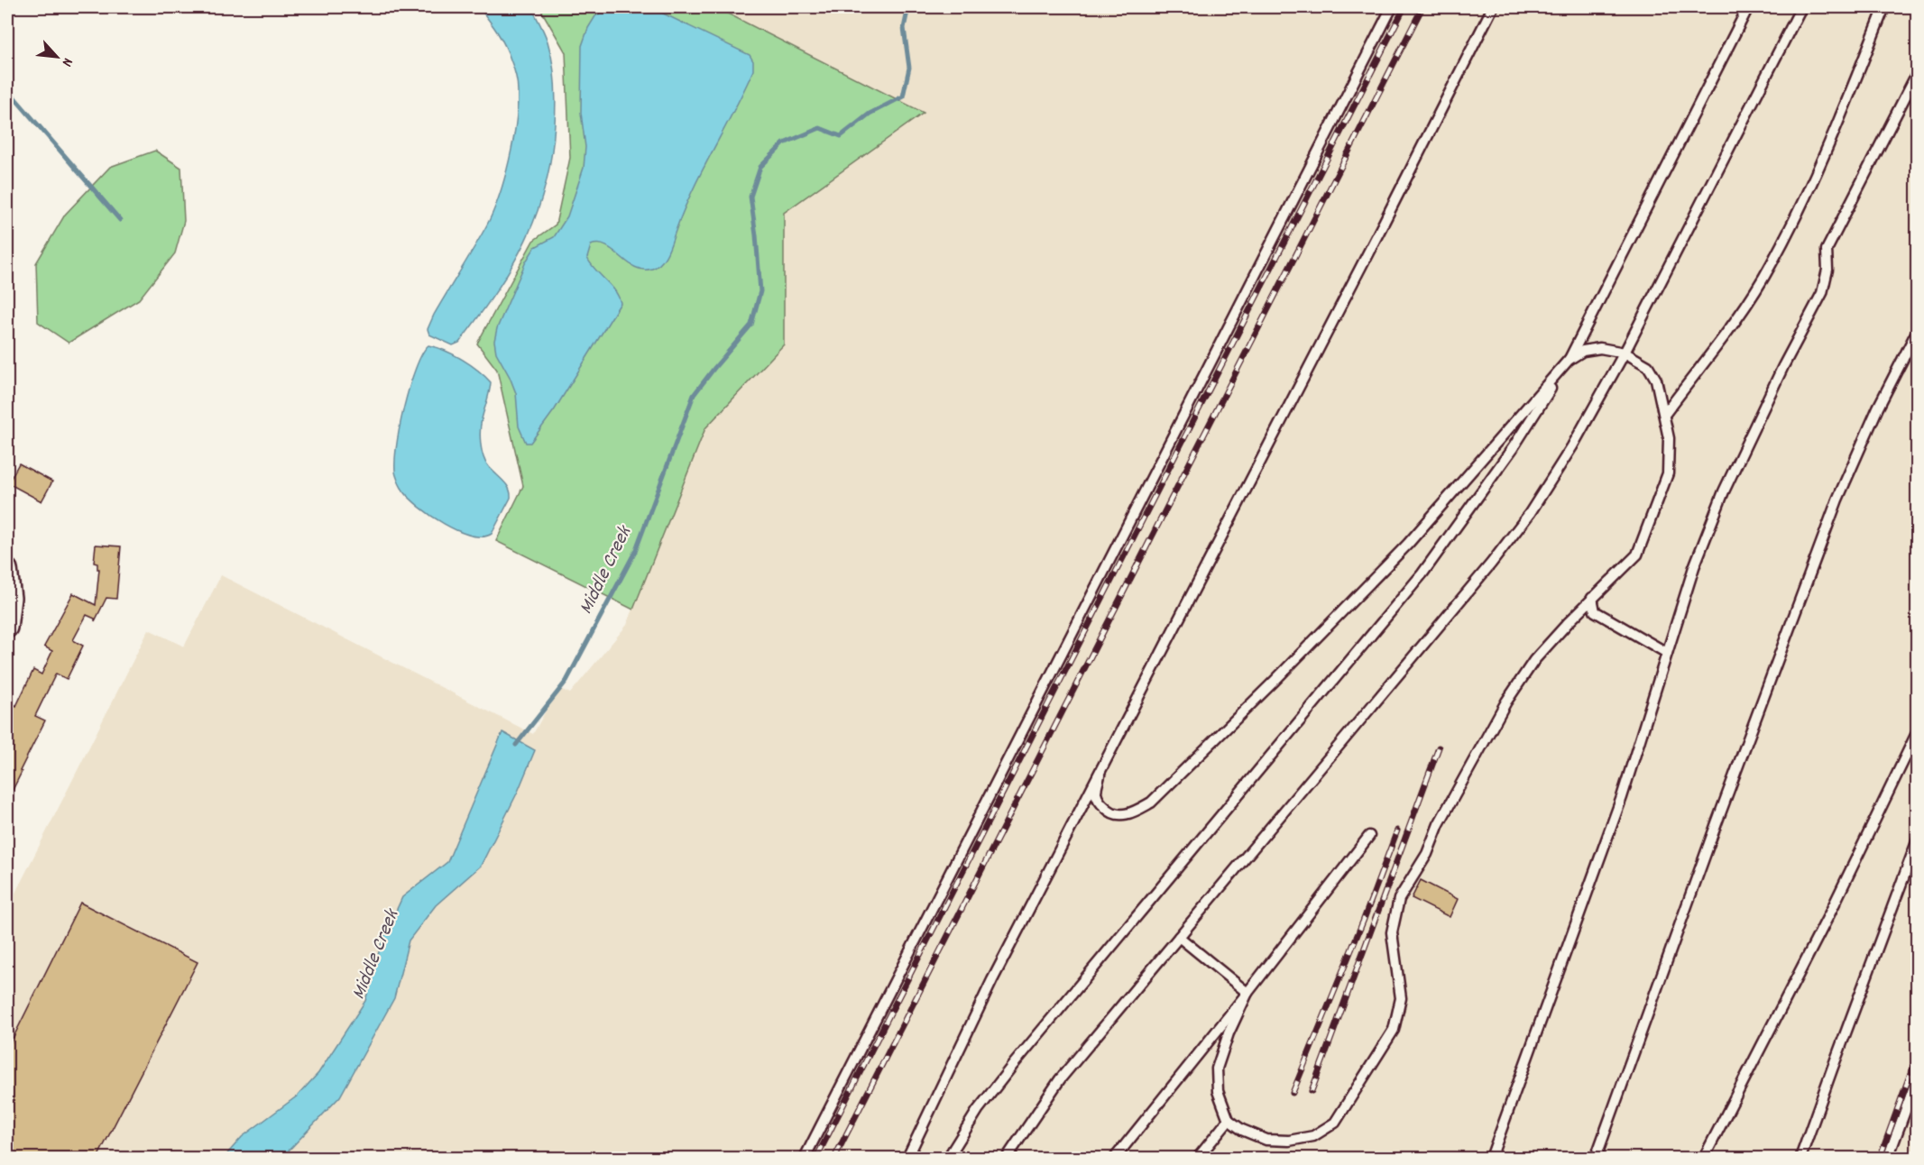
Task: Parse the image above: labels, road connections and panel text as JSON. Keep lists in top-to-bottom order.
{
  "water": ["Middle Creek"],
  "north": "bottom right"
}
